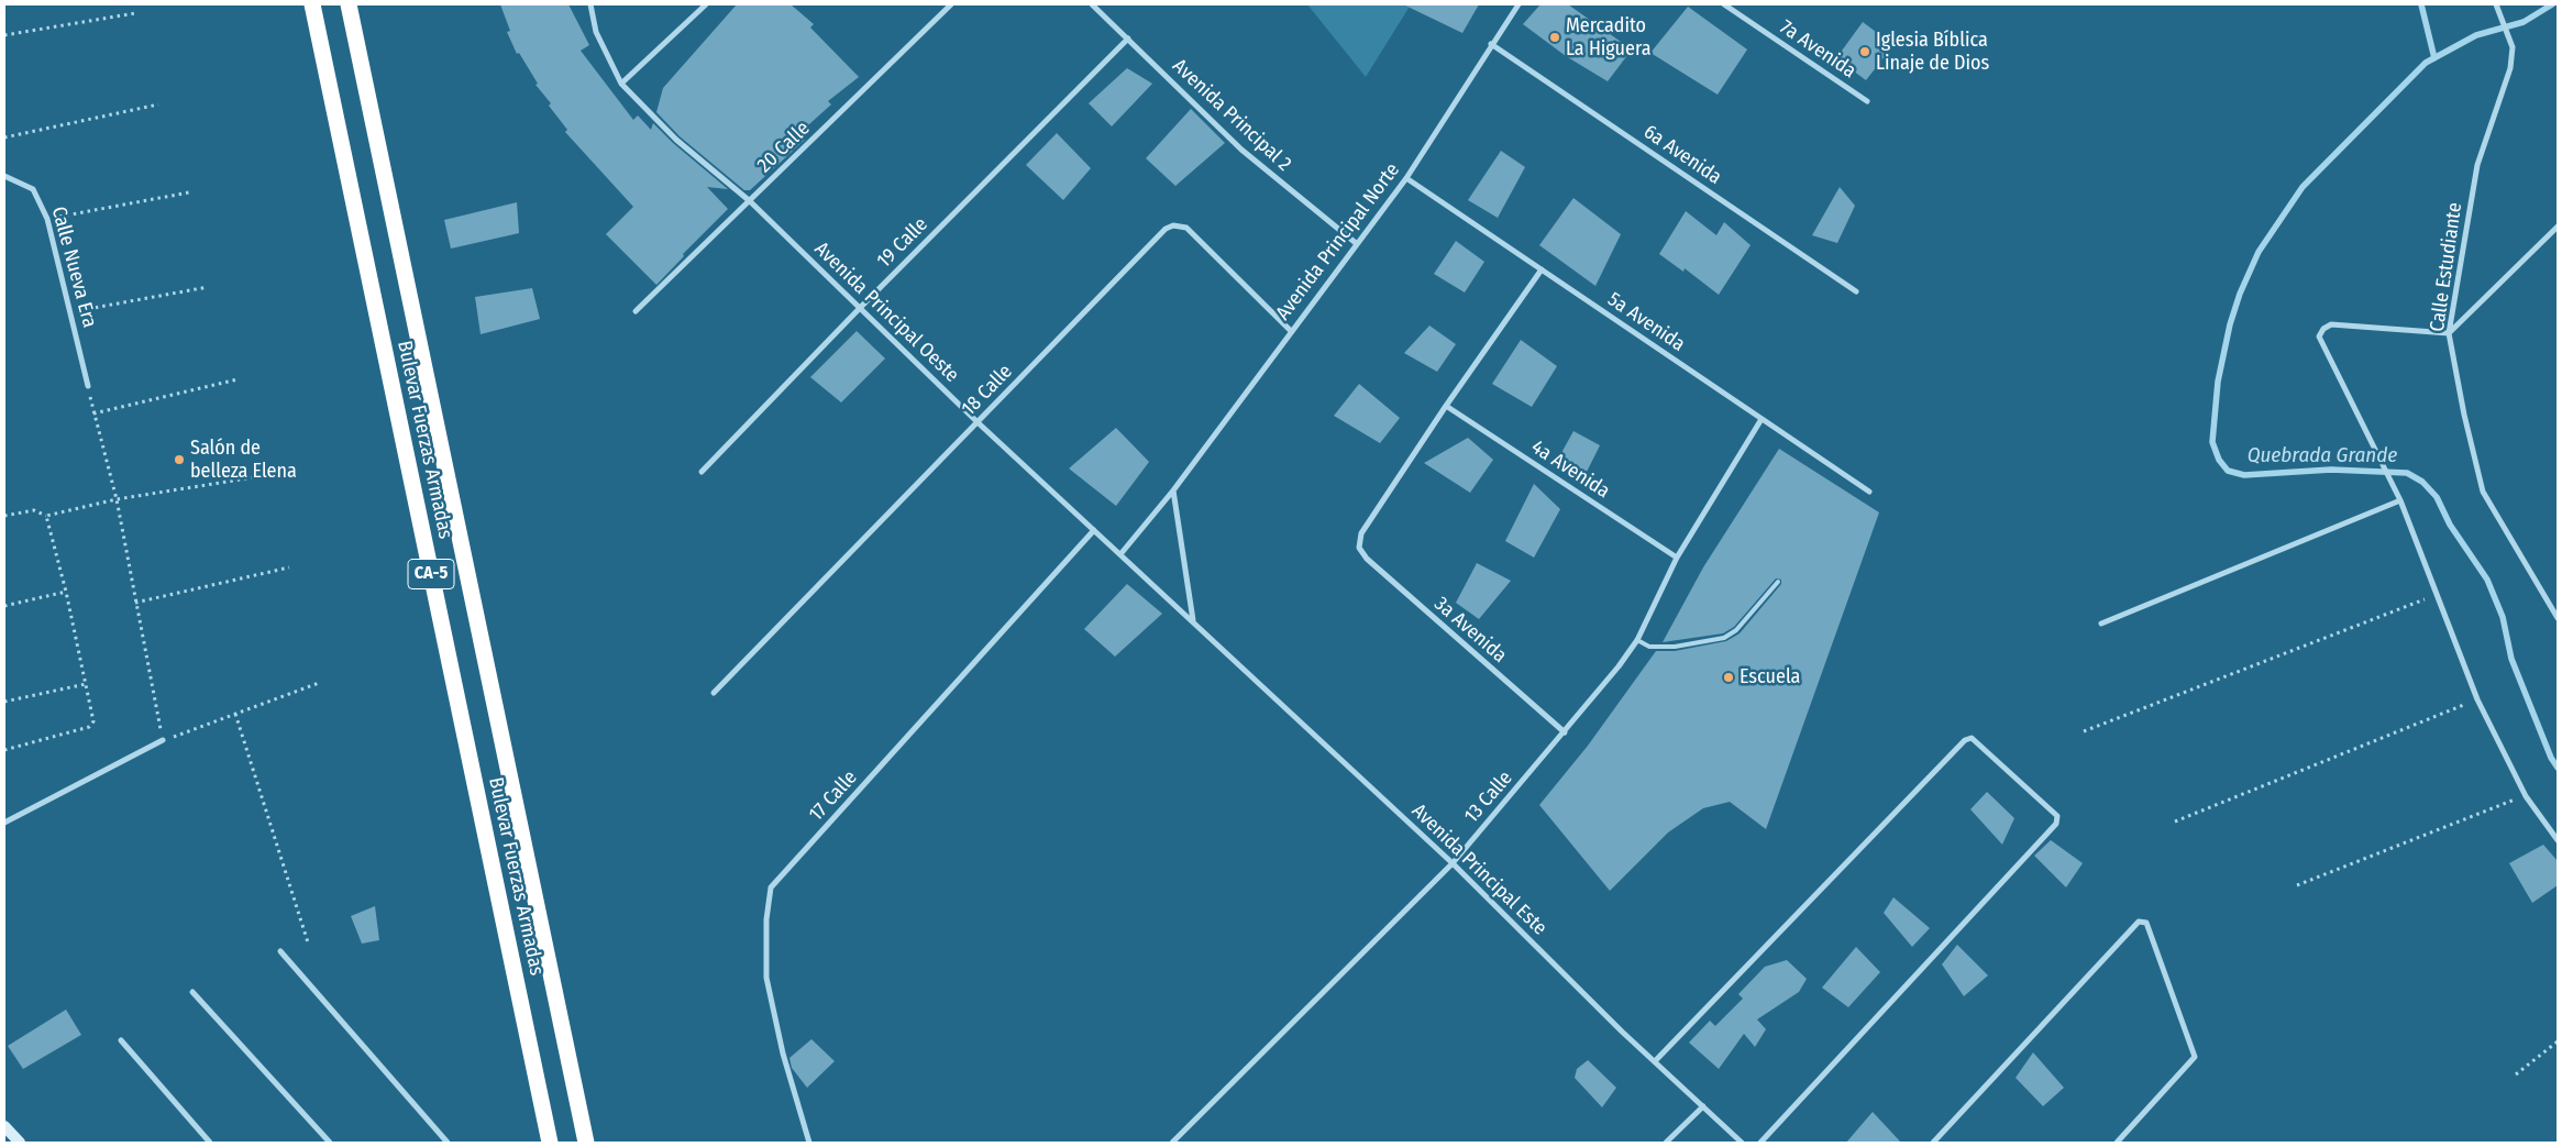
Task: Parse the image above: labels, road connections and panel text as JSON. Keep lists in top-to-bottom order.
{
  "streets": {
    "highway": ["Bulevar Fuerzas Armadas", "CA-5"],
    "street": [
      "7a Avenida",
      "Avenida Principal 2",
      "20 Calle",
      "6a Avenida",
      "Avenida Principal Norte",
      "19 Calle",
      "Calle Nueva Era",
      "Calle Estudiante",
      "Avenida Principal Oeste",
      "5a Avenida",
      "18 Calle",
      "4a Avenida",
      "3a Avenida",
      "17 Calle",
      "13 Calle",
      "Avenida Principal Este"
    ]
  },
  "crossings": [
    ["Avenida Principal 2", "Avenida Principal Norte"],
    ["Avenida Principal 2", "19 Calle"],
    ["20 Calle", "Avenida Principal Oeste"],
    ["6a Avenida", "Avenida Principal Norte"],
    ["Avenida Principal Norte", "Avenida Principal Oeste"],
    ["Avenida Principal Norte", "5a Avenida"],
    ["Avenida Principal Norte", "18 Calle"],
    ["19 Calle", "Avenida Principal Oeste"],
    ["Avenida Principal Oeste", "18 Calle"],
    ["Avenida Principal Oeste", "17 Calle"],
    ["Avenida Principal Oeste", "Avenida Principal Este"],
    ["5a Avenida", "13 Calle"],
    ["4a Avenida", "3a Avenida"],
    ["4a Avenida", "13 Calle"],
    ["3a Avenida", "13 Calle"],
    ["13 Calle", "Avenida Principal Este"]
  ],
  "water": ["Quebrada Grande"],
  "places": [
    "Mercadito La Higuera",
    "Iglesia Bíblica Linaje de Dios",
    "Salón de belleza Elena",
    "Escuela"
  ]
}
